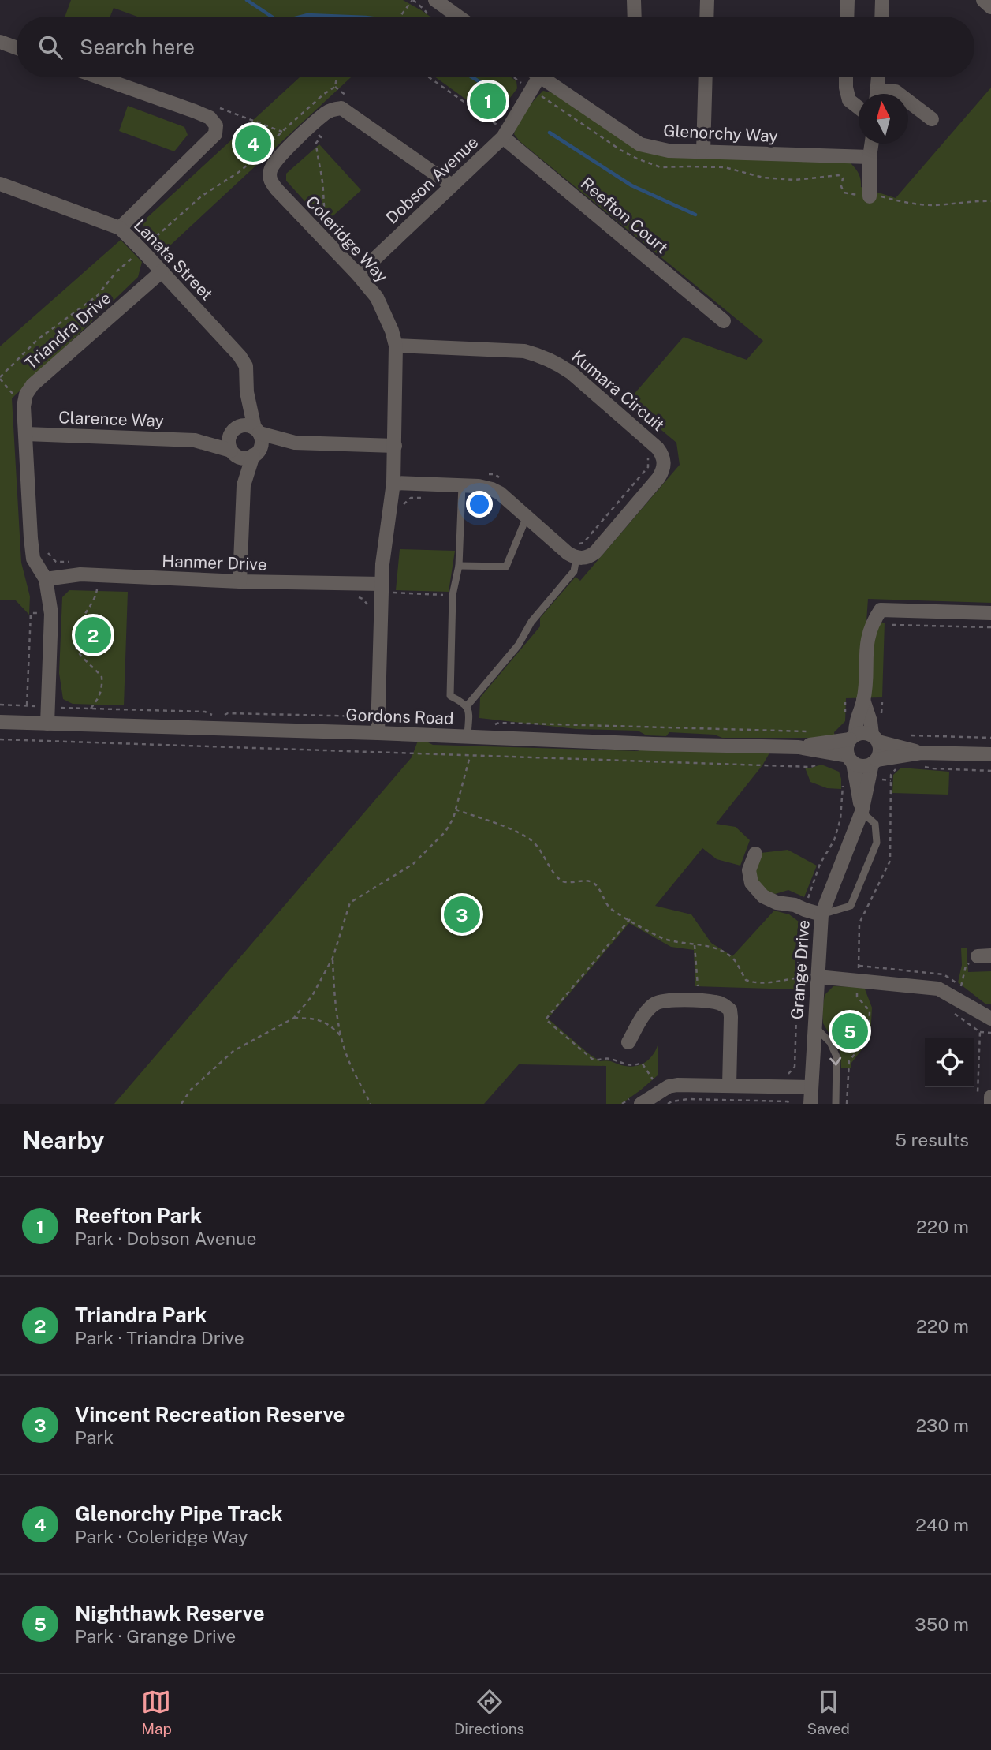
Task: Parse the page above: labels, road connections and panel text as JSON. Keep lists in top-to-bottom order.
{
  "streets": {
    "street": [
      "Glenorchy Way",
      "Dobson Avenue",
      "Reefton Court",
      "Coleridge Way",
      "Lanata Street",
      "Triandra Drive",
      "Kumara Circuit",
      "Clarence Way",
      "Hanmer Drive",
      "Gordons Road",
      "Grange Drive"
    ]
  },
  "crossings": [
    ["Dobson Avenue", "Reefton Court"],
    ["Dobson Avenue", "Coleridge Way"],
    ["Coleridge Way", "Kumara Circuit"],
    ["Coleridge Way", "Hanmer Drive"],
    ["Coleridge Way", "Gordons Road"],
    ["Lanata Street", "Triandra Drive"],
    ["Lanata Street", "Clarence Way"],
    ["Gordons Road", "Grange Drive"]
  ],
  "north": "top",
  "page": {
    "search": "Search here",
    "pins": [
      "1",
      "4",
      "2",
      "3",
      "5"
    ],
    "heading": ["Nearby", "5 results"],
    "list": [
      {
        "mark": "1",
        "name": "Reefton Park",
        "note": "Park · Dobson Avenue",
        "value": "220 m"
      },
      {
        "mark": "2",
        "name": "Triandra Park",
        "note": "Park · Triandra Drive",
        "value": "220 m"
      },
      {
        "mark": "3",
        "name": "Vincent Recreation Reserve",
        "note": "Park",
        "value": "230 m"
      },
      {
        "mark": "4",
        "name": "Glenorchy Pipe Track",
        "note": "Park · Coleridge Way",
        "value": "240 m"
      },
      {
        "mark": "5",
        "name": "Nighthawk Reserve",
        "note": "Park · Grange Drive",
        "value": "350 m"
      }
    ],
    "nav": ["Map", "Directions", "Saved"]
  }
}
